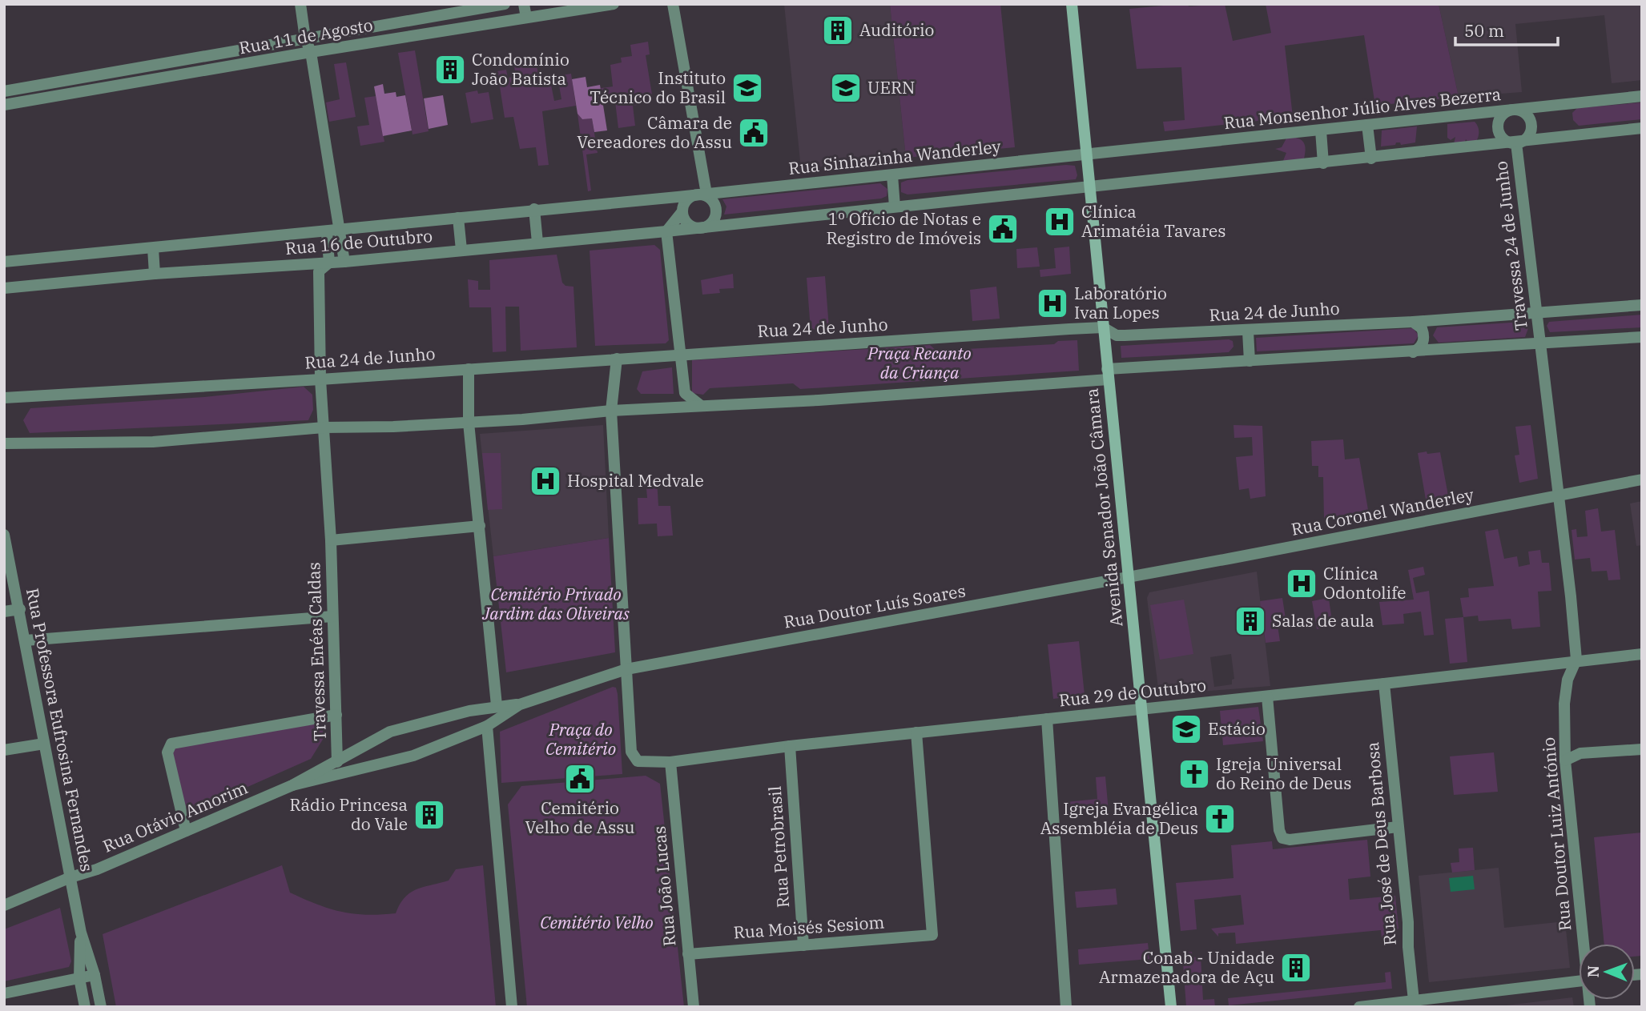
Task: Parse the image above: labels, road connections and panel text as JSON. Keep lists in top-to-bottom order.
{
  "streets": {
    "main road": ["Avenida Senador João Câmara"],
    "street": [
      "Rua 11 de Agosto",
      "Rua Monsenhor Júlio Alves Bezerra",
      "Rua Sinhazinha Wanderley",
      "Rua 16 de Outubro",
      "Travessa 24 de Junho",
      "Rua 24 de Junho",
      "Rua Coronel Wanderley",
      "Rua Doutor Luís Soares",
      "Travessa Enéas Caldas",
      "Rua 29 de Outubro",
      "Rua Professora Eufrosina Fernandes",
      "Rua Otávio Amorim",
      "Rua Doutor Luiz António",
      "Rua José de Deus Barbosa",
      "Rua Petrobrasil",
      "Rua João Lucas",
      "Rua Moisés Sesiom"
    ]
  },
  "crossings": [
    ["Rua Monsenhor Júlio Alves Bezerra", "Rua Sinhazinha Wanderley"],
    ["Rua Monsenhor Júlio Alves Bezerra", "Travessa 24 de Junho"],
    ["Rua Monsenhor Júlio Alves Bezerra", "Avenida Senador João Câmara"],
    ["Rua Sinhazinha Wanderley", "Rua 16 de Outubro"],
    ["Rua Sinhazinha Wanderley", "Avenida Senador João Câmara"],
    ["Rua 16 de Outubro", "Travessa Enéas Caldas"],
    ["Travessa 24 de Junho", "Rua 24 de Junho"],
    ["Travessa 24 de Junho", "Rua Coronel Wanderley"],
    ["Travessa 24 de Junho", "Rua 29 de Outubro"],
    ["Travessa 24 de Junho", "Rua Doutor Luiz António"],
    ["Rua 24 de Junho", "Avenida Senador João Câmara"],
    ["Rua 24 de Junho", "Travessa Enéas Caldas"],
    ["Avenida Senador João Câmara", "Rua Coronel Wanderley"],
    ["Avenida Senador João Câmara", "Rua Doutor Luís Soares"],
    ["Avenida Senador João Câmara", "Rua 29 de Outubro"],
    ["Rua Coronel Wanderley", "Rua Doutor Luís Soares"],
    ["Rua Doutor Luís Soares", "Rua 29 de Outubro"],
    ["Rua Doutor Luís Soares", "Rua Otávio Amorim"],
    ["Travessa Enéas Caldas", "Rua Otávio Amorim"],
    ["Rua 29 de Outubro", "Rua Otávio Amorim"],
    ["Rua 29 de Outubro", "Rua Doutor Luiz António"],
    ["Rua 29 de Outubro", "Rua José de Deus Barbosa"],
    ["Rua 29 de Outubro", "Rua Petrobrasil"],
    ["Rua 29 de Outubro", "Rua João Lucas"],
    ["Rua 29 de Outubro", "Rua Moisés Sesiom"],
    ["Rua Professora Eufrosina Fernandes", "Rua Otávio Amorim"],
    ["Rua Petrobrasil", "Rua Moisés Sesiom"],
    ["Rua João Lucas", "Rua Moisés Sesiom"]
  ],
  "parks": [
    "Praça Recanto da Criança",
    "Cemitério Privado Jardim das Oliveiras",
    "Praça do Cemitério",
    "Cemitério Velho"
  ],
  "places": {
    "building": [
      "Auditório",
      "Condomínio João Batista",
      "Salas de aula",
      "Rádio Princesa do Vale",
      "Conab - Unidade Armazenadora de Açu"
    ],
    "school or university": ["Instituto Técnico do Brasil", "UERN", "Estácio"],
    "public building": ["Câmara de Vereadores do Assu", "1º Ofício de Notas e Registro de Imóveis", "Cemitério Velho de Assu"],
    "hospital": [
      "Clínica Arimatéia Tavares",
      "Laboratório Ivan Lopes",
      "Hospital Medvale",
      "Clínica Odontolife"
    ],
    "church": ["Igreja Universal do Reino de Deus", "Igreja Evangélica Assembléia de Deus"]
  },
  "scale_bar": "50 m",
  "north": "left"
}
